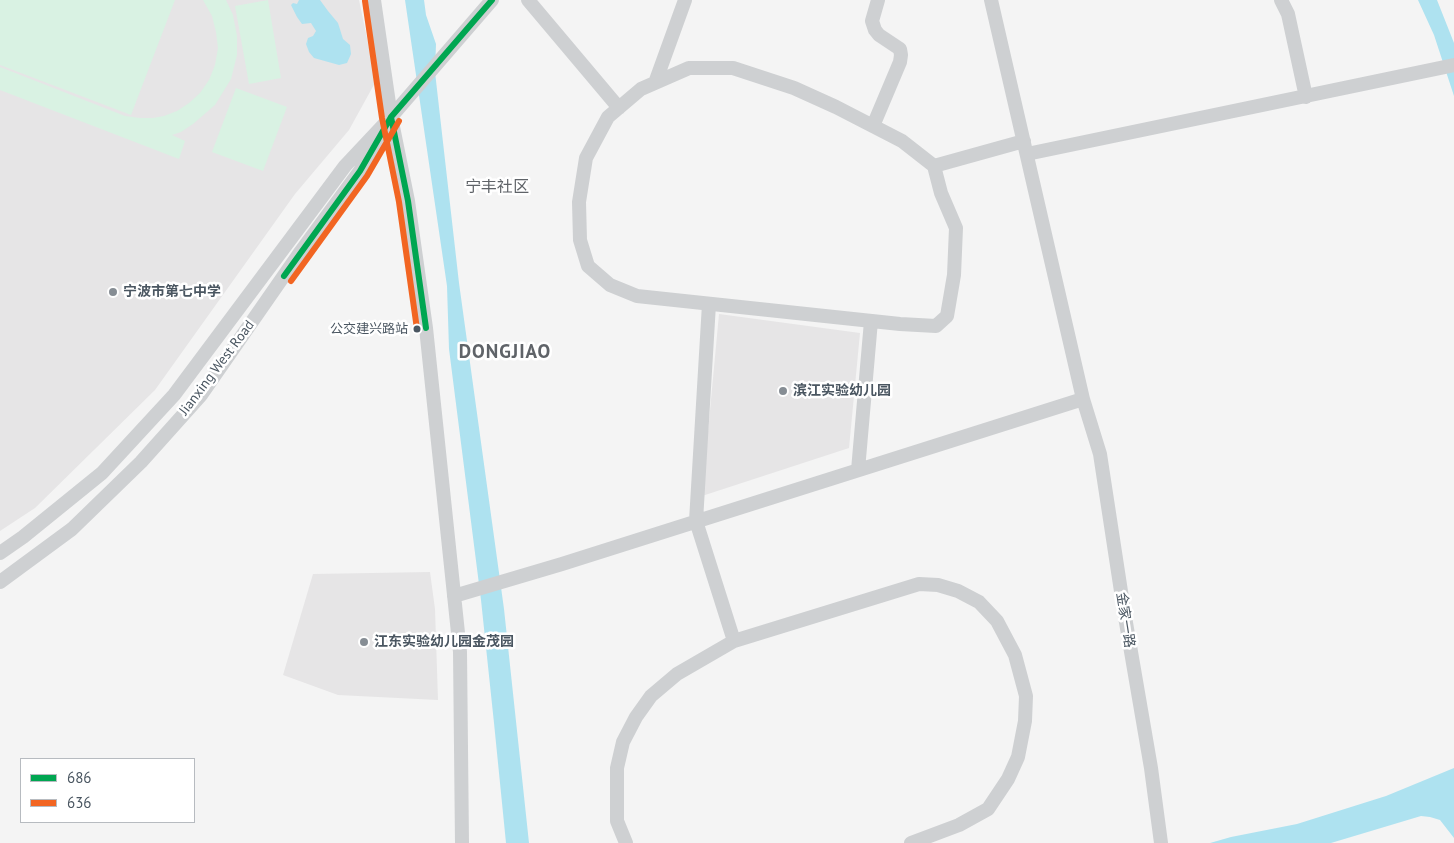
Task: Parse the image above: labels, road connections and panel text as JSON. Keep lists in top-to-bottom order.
{
  "streets": {
    "street": ["Jianxing West Road", "金家一路"]
  },
  "districts": ["宁丰社区", "DONGJIAO"],
  "places": [
    "宁波市第七中学",
    "公交建兴路站",
    "滨江实验幼儿园",
    "江东实验幼儿园金茂园"
  ],
  "lines": ["transit line 686", "transit line 636"],
  "legend": ["686", "636"]
}
